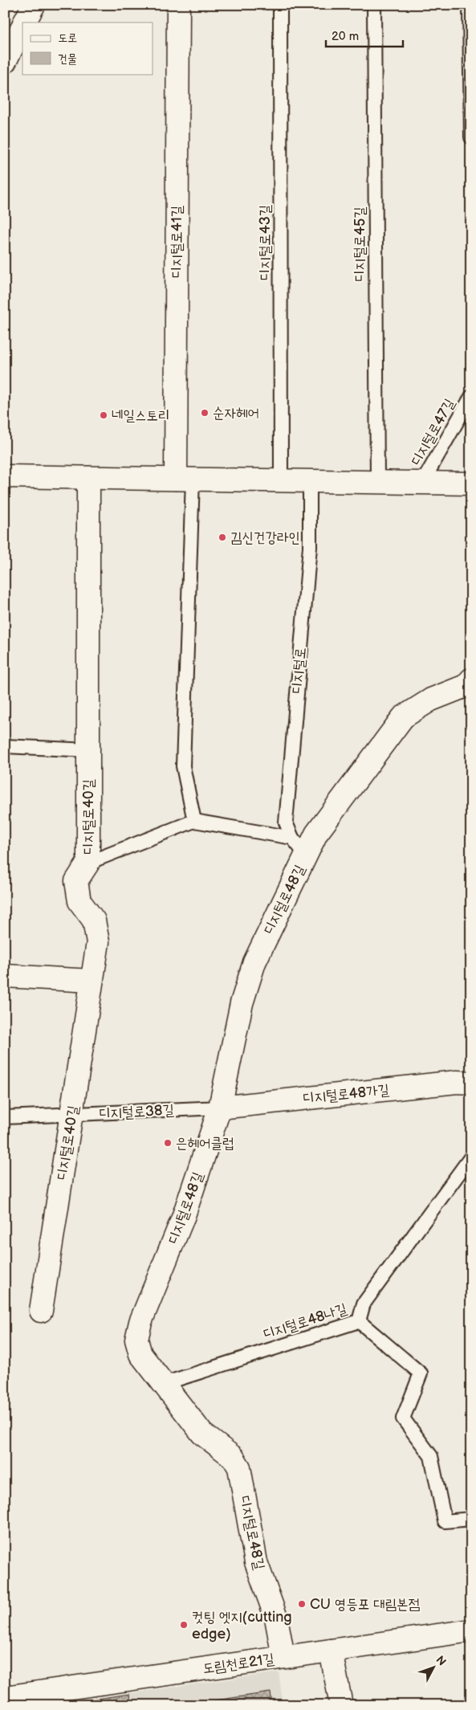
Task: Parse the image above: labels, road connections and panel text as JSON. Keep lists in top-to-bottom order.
{
  "streets": {
    "street": [
      "디지털로41길",
      "디지털로40길",
      "디지털로48길",
      "디지털로48가길",
      "도림천로21길"
    ],
    "lane": [
      "디지털로43길",
      "디지털로45길",
      "디지털로47길",
      "디지털로",
      "디지털로38길",
      "디지털로48나길"
    ]
  },
  "crossings": [
    ["디지털로", "디지털로48길"],
    ["디지털로40길", "디지털로38길"],
    ["디지털로48길", "디지털로48가길"],
    ["디지털로48길", "디지털로38길"],
    ["디지털로48길", "디지털로48나길"],
    ["디지털로48길", "도림천로21길"],
    ["디지털로48가길", "디지털로38길"]
  ],
  "places": [
    "순자헤어",
    "네일스토리",
    "김신건강라인",
    "은헤어클럽",
    "CU 영등포 대림본점",
    "컷팅 엣지(cutting edge)"
  ],
  "legend": ["도로", "건물"],
  "scale_bar": "20 m",
  "north": "top right"
}
